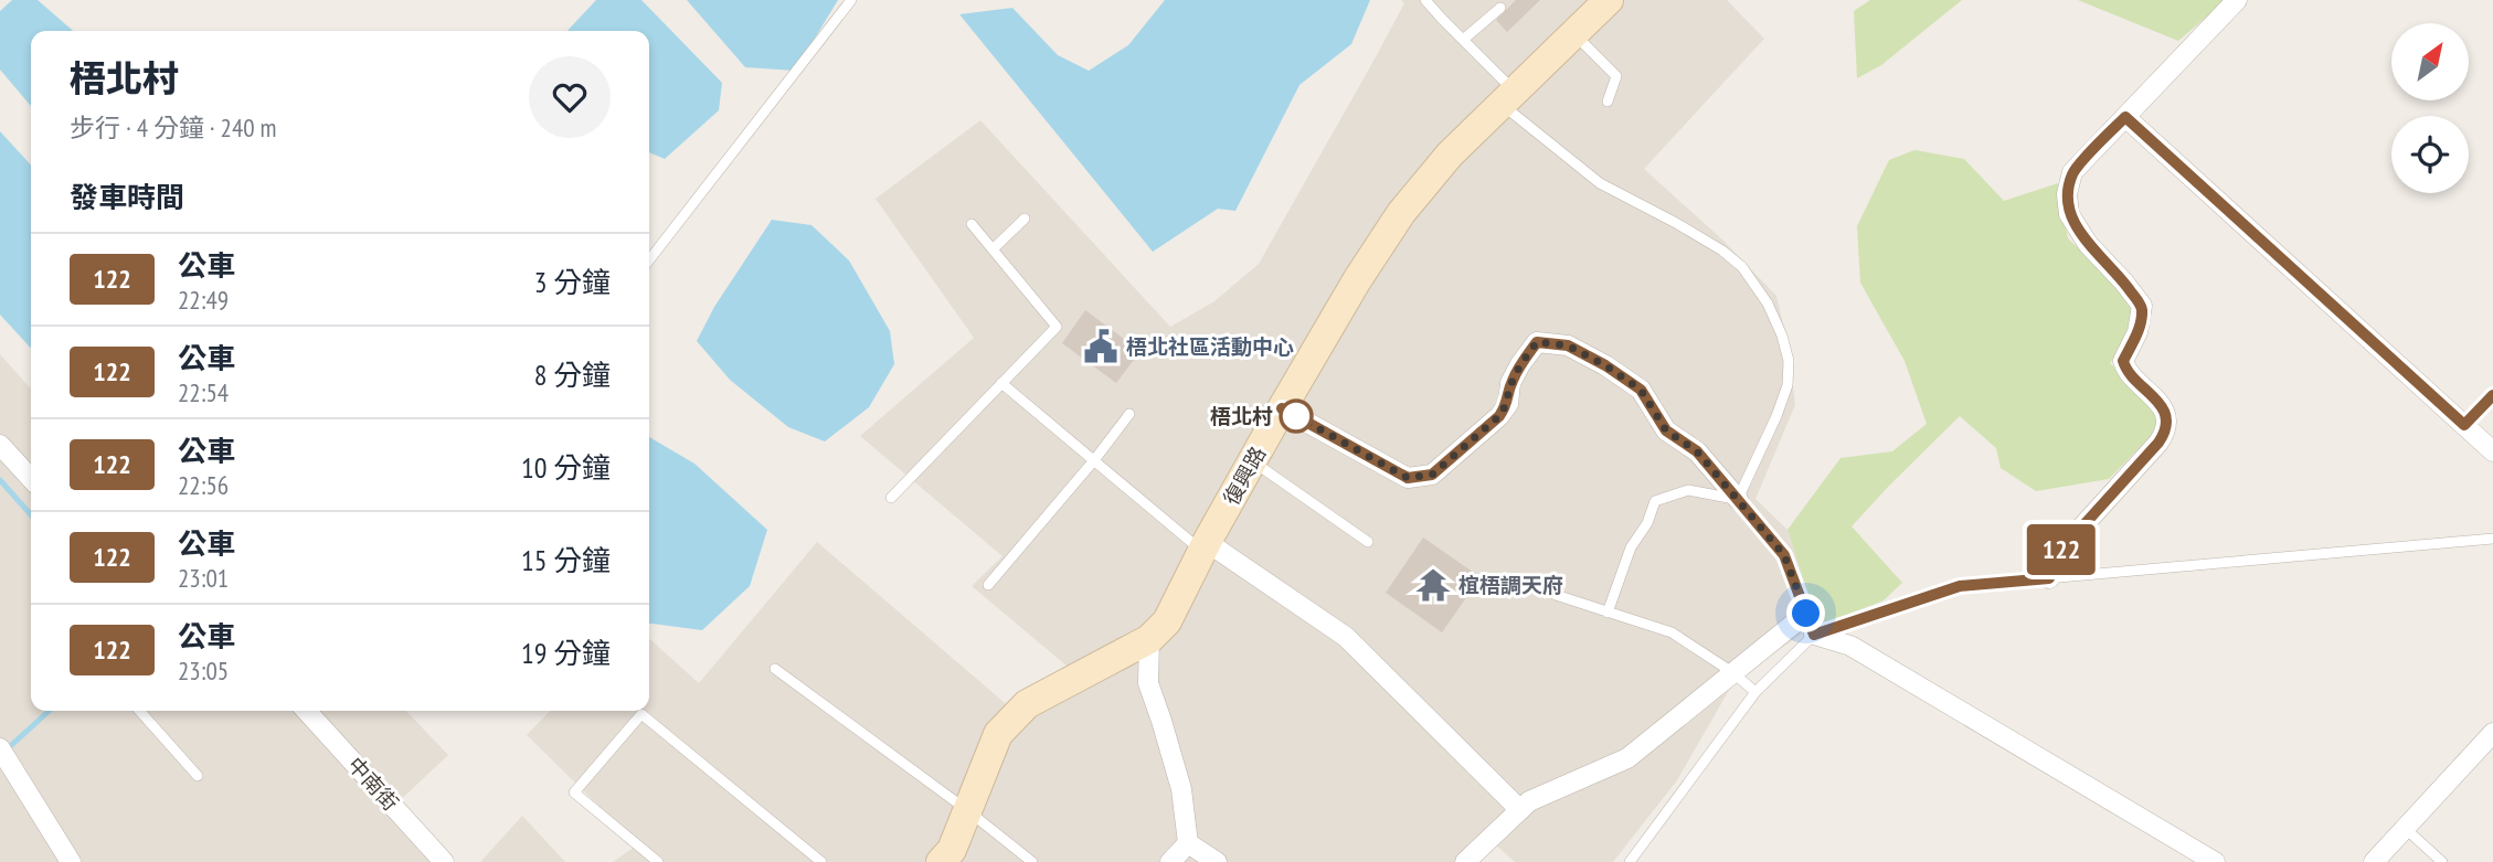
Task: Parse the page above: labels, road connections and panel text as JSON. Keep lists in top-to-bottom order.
{
  "streets": {
    "street": ["復興路", "中南街"]
  },
  "places": {
    "public building": ["梧北社區活動中心"],
    "other": ["梧北村"],
    "temple": ["椬梧調天府"]
  },
  "lines": ["bus line 122"],
  "north": "top right",
  "page": {
    "on_map": "122",
    "heading": [
      ["梧北村", "步行 · 4 分鐘 · 240 m"],
      "發車時間"
    ],
    "list": [
      {
        "mark": "122",
        "name": "公車",
        "note": "22:49",
        "value": "3 分鐘"
      },
      {
        "mark": "122",
        "name": "公車",
        "note": "22:54",
        "value": "8 分鐘"
      },
      {
        "mark": "122",
        "name": "公車",
        "note": "22:56",
        "value": "10 分鐘"
      },
      {
        "mark": "122",
        "name": "公車",
        "note": "23:01",
        "value": "15 分鐘"
      },
      {
        "mark": "122",
        "name": "公車",
        "note": "23:05",
        "value": "19 分鐘"
      }
    ]
  }
}
